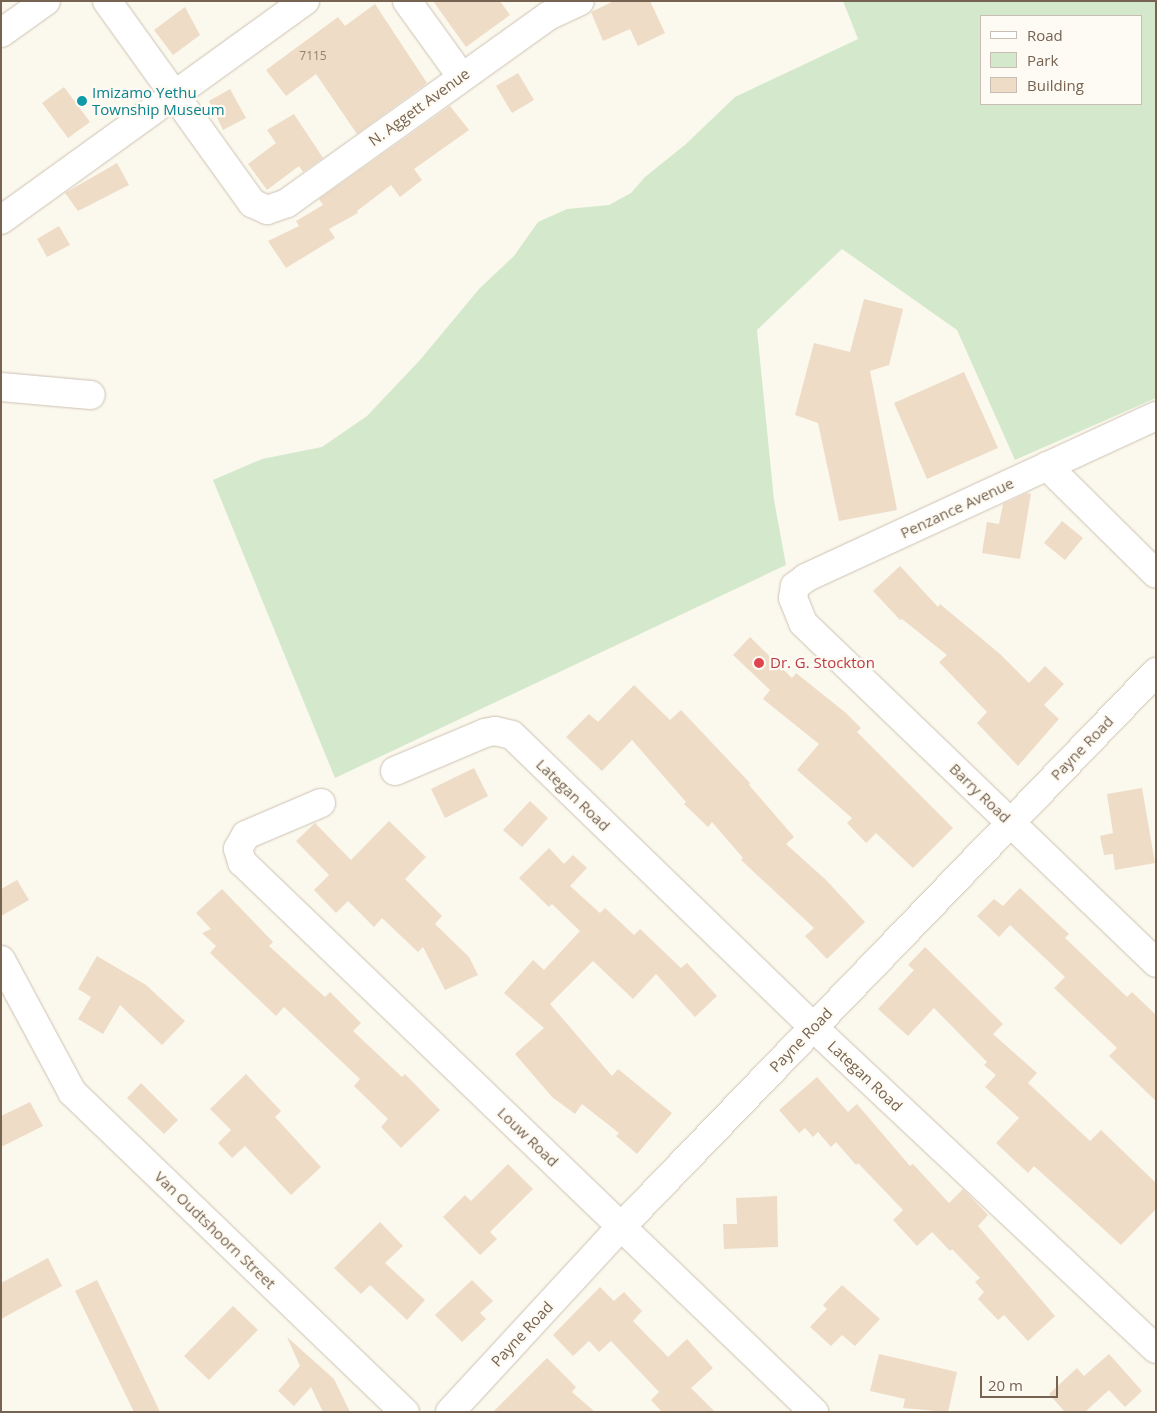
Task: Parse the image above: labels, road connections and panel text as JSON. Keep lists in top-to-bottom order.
{
  "streets": {
    "street": [
      "N. Aggett Avenue",
      "Penzance Avenue",
      "Payne Road",
      "Barry Road",
      "Lategan Road",
      "Louw Road",
      "Van Oudtshoorn Street"
    ]
  },
  "crossings": [
    ["Penzance Avenue", "Barry Road"],
    ["Payne Road", "Barry Road"],
    ["Payne Road", "Lategan Road"],
    ["Payne Road", "Louw Road"]
  ],
  "places": ["Imizamo Yethu Township Museum", "Dr. G. Stockton"],
  "house_numbers": ["7115"],
  "legend": ["Road", "Park", "Building"],
  "scale_bar": "20 m"
}
